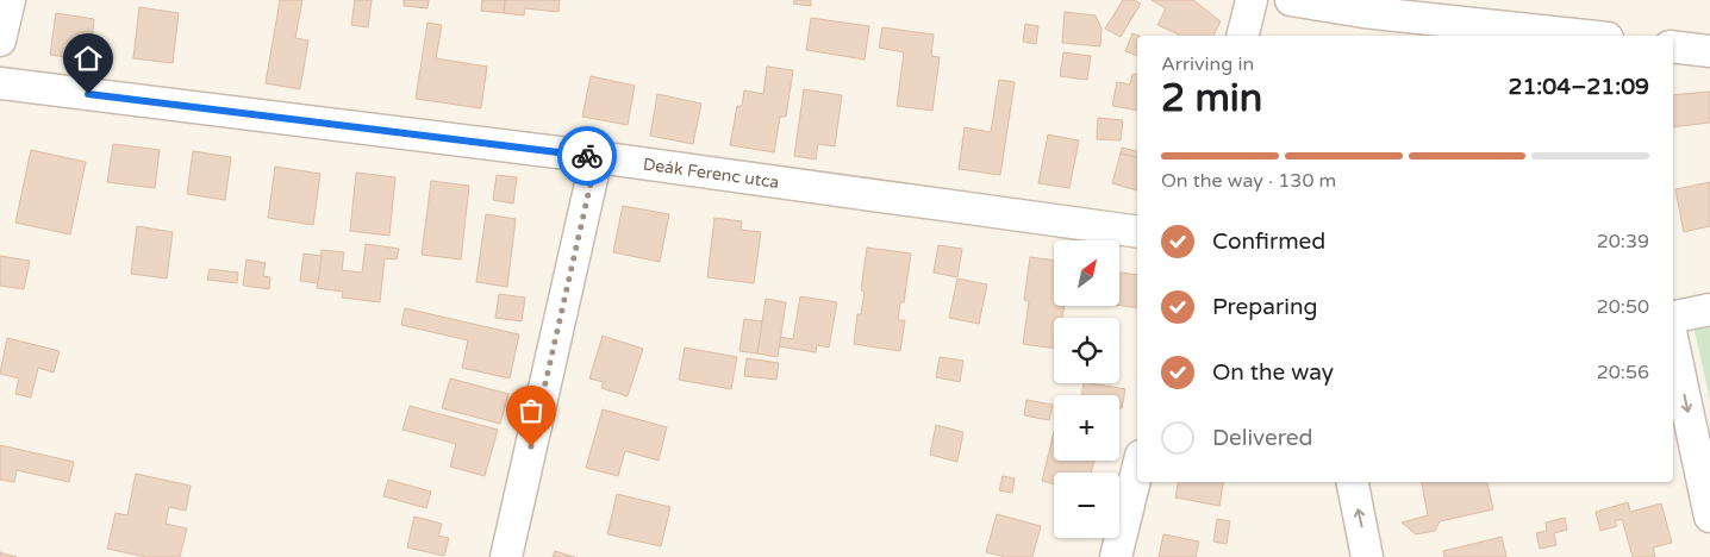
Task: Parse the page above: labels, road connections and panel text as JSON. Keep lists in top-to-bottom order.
{
  "streets": {
    "street": ["Deák Ferenc utca"]
  },
  "north": "top right",
  "page": {
    "heading": ["2 min", "Arriving in", "21:04–21:09"],
    "bar": "On the way · 130 m",
    "list": [
      ["Confirmed", "20:39"],
      ["Preparing", "20:50"],
      ["On the way", "20:56"],
      "Delivered"
    ],
    "map_buttons": ["+", "−"]
  }
}
